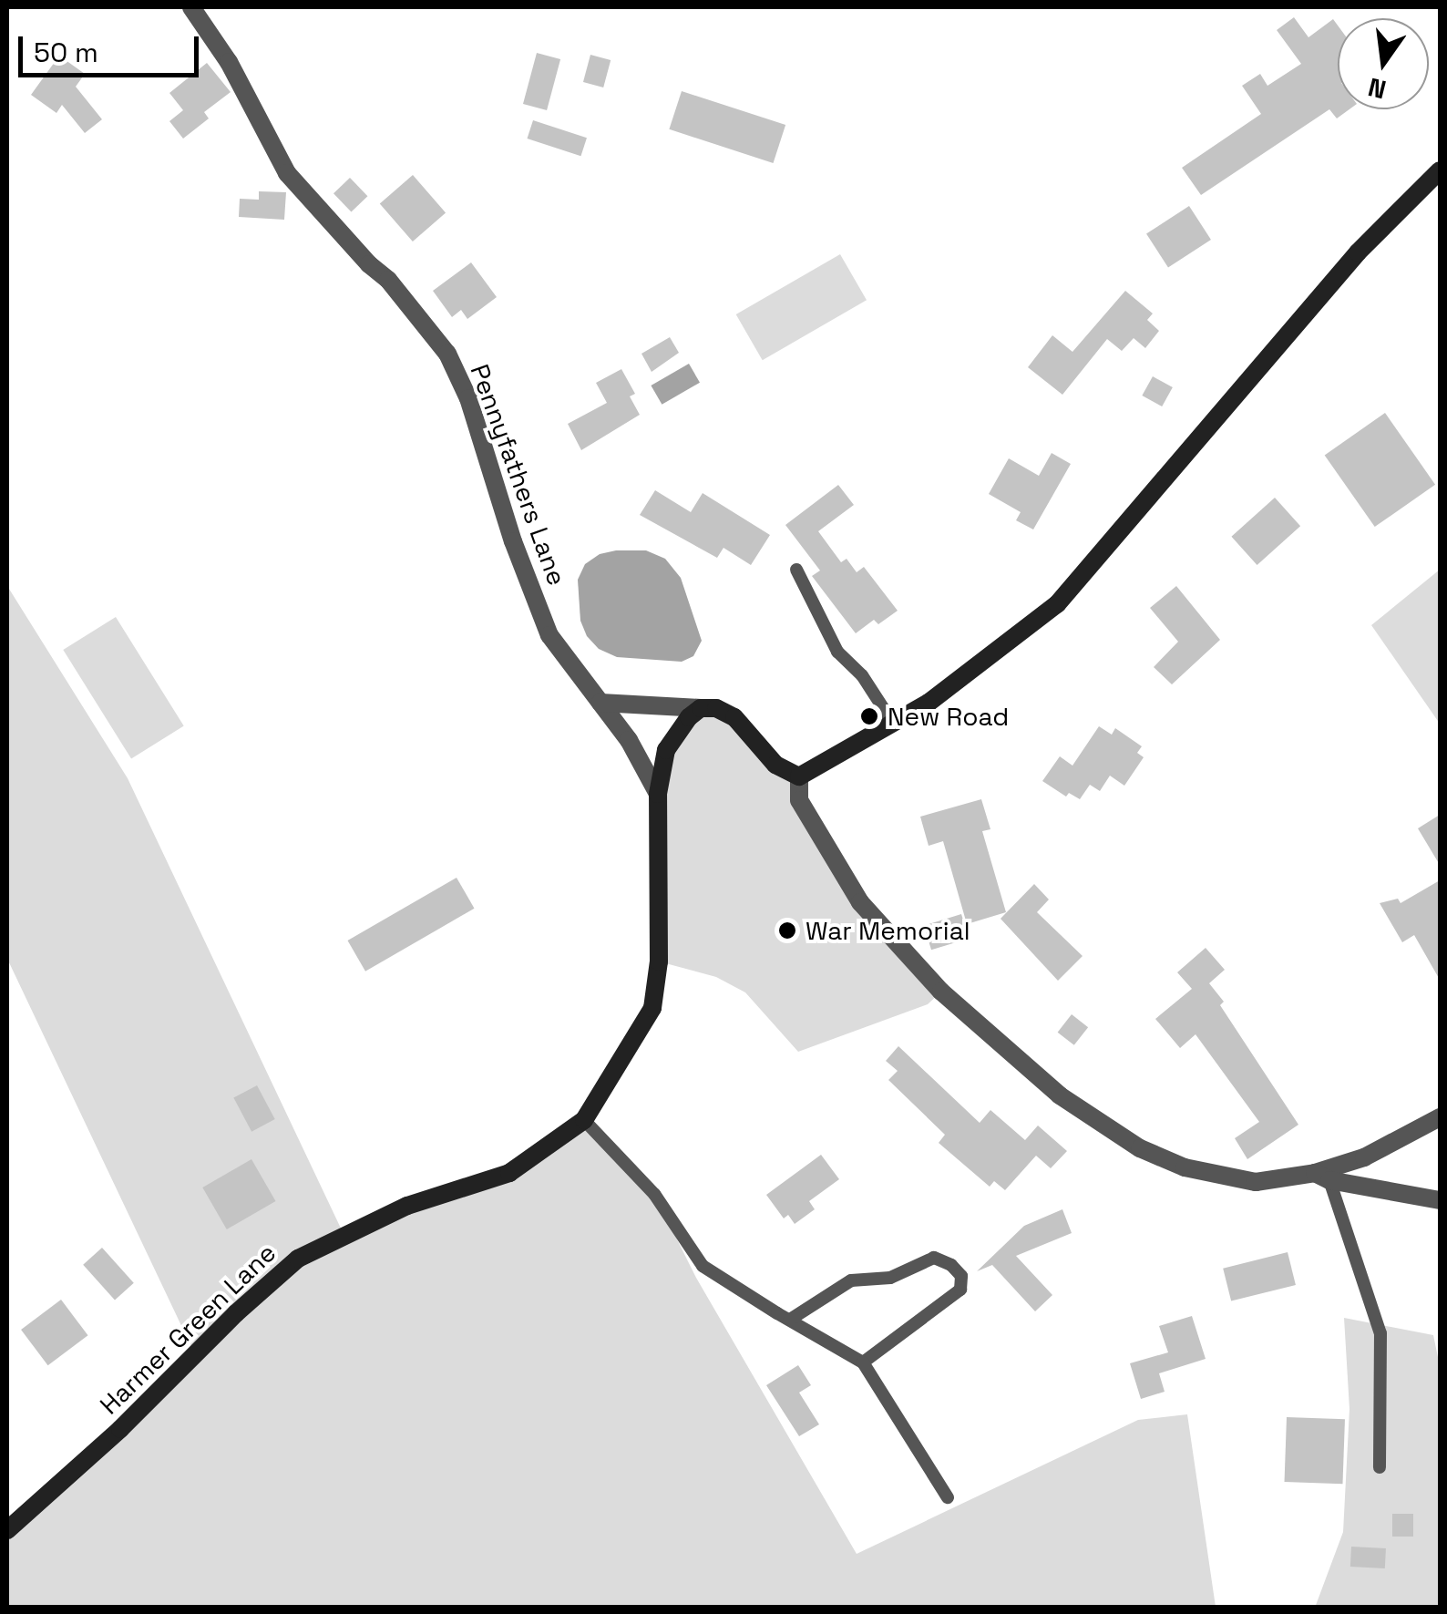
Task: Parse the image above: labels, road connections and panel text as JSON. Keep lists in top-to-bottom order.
{
  "streets": {
    "street": ["Pennyfathers Lane", "Harmer Green Lane"]
  },
  "crossings": [
    ["Pennyfathers Lane", "Harmer Green Lane"]
  ],
  "places": ["New Road", "War Memorial"],
  "scale_bar": "50 m",
  "north": "bottom"
}
